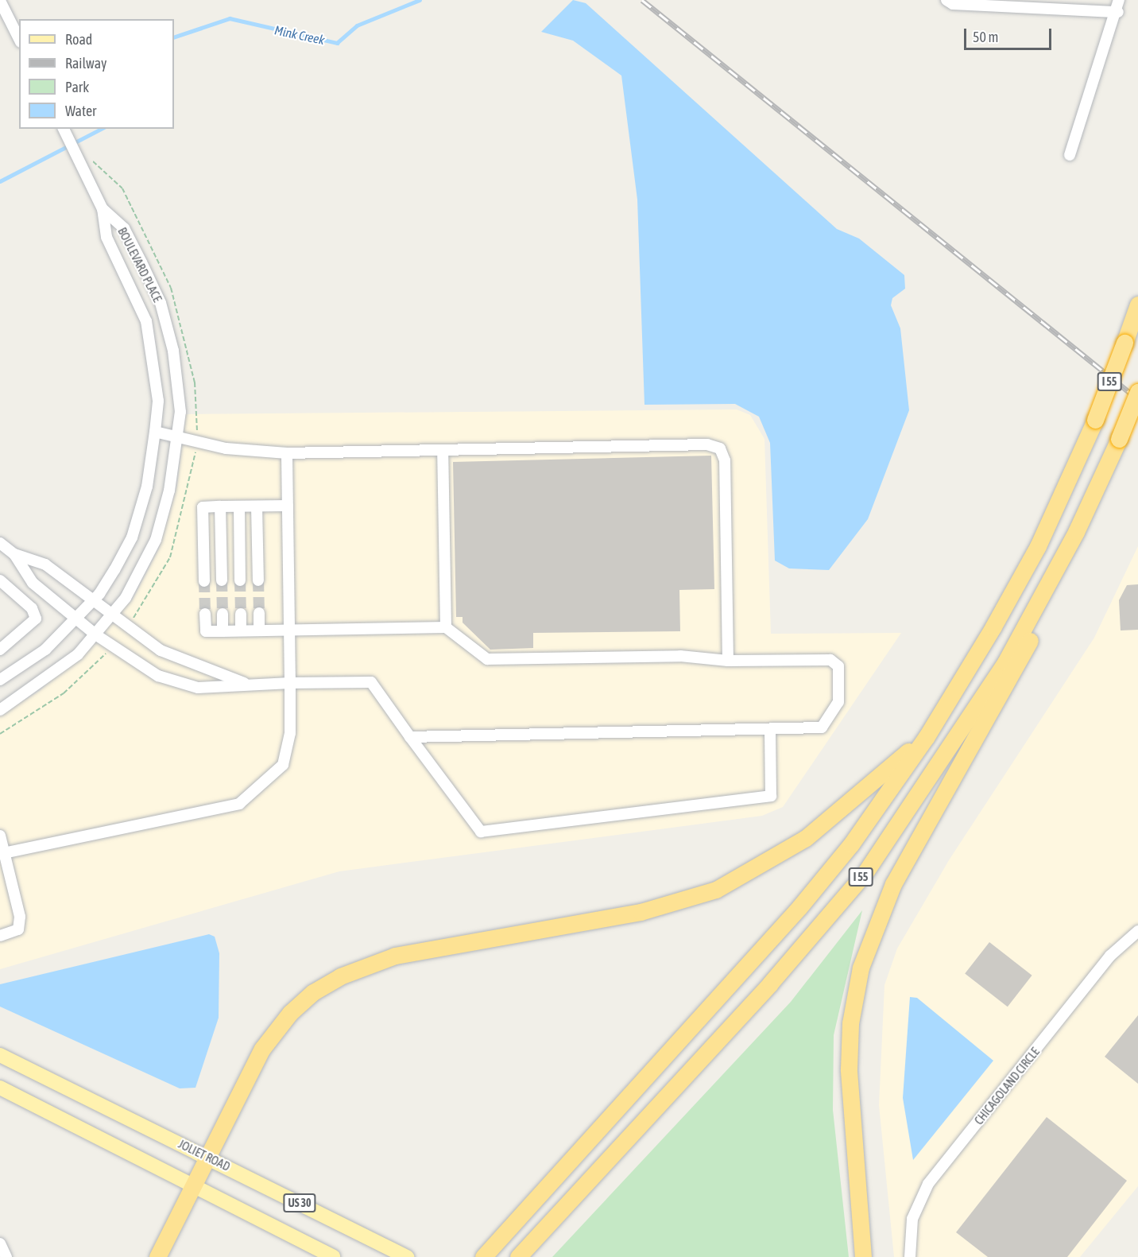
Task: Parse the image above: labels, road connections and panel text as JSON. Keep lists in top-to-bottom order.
{
  "streets": {
    "highway": ["I 55"],
    "main road": ["JOLIET ROAD", "US 30"],
    "street": ["BOULEVARD PLACE", "CHICAGOLAND CIRCLE"]
  },
  "water": ["Mink Creek"],
  "legend": [
    "Road",
    "Railway",
    "Park",
    "Water"
  ],
  "scale_bar": "50 m"
}
